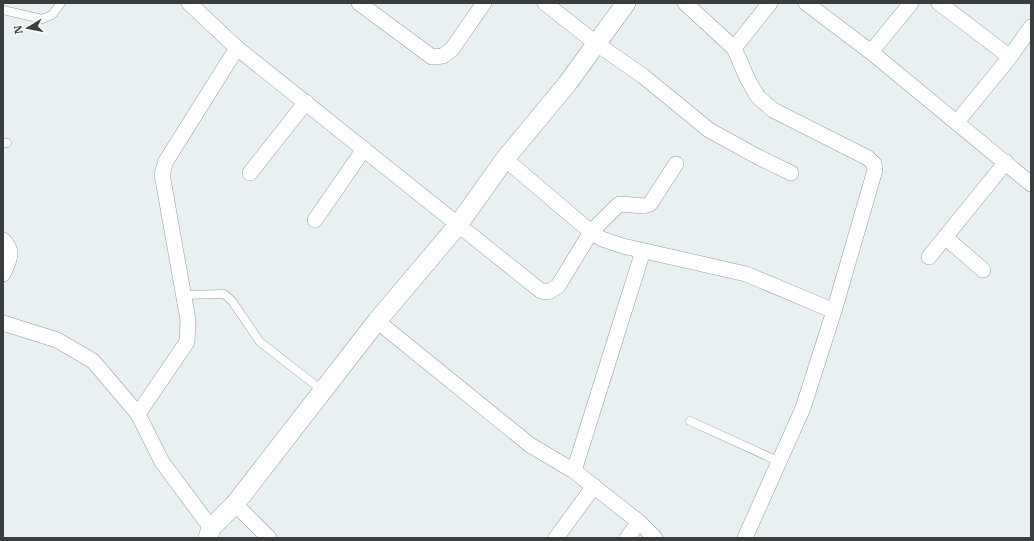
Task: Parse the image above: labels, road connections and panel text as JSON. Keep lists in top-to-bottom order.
{
  "north": "left"
}
